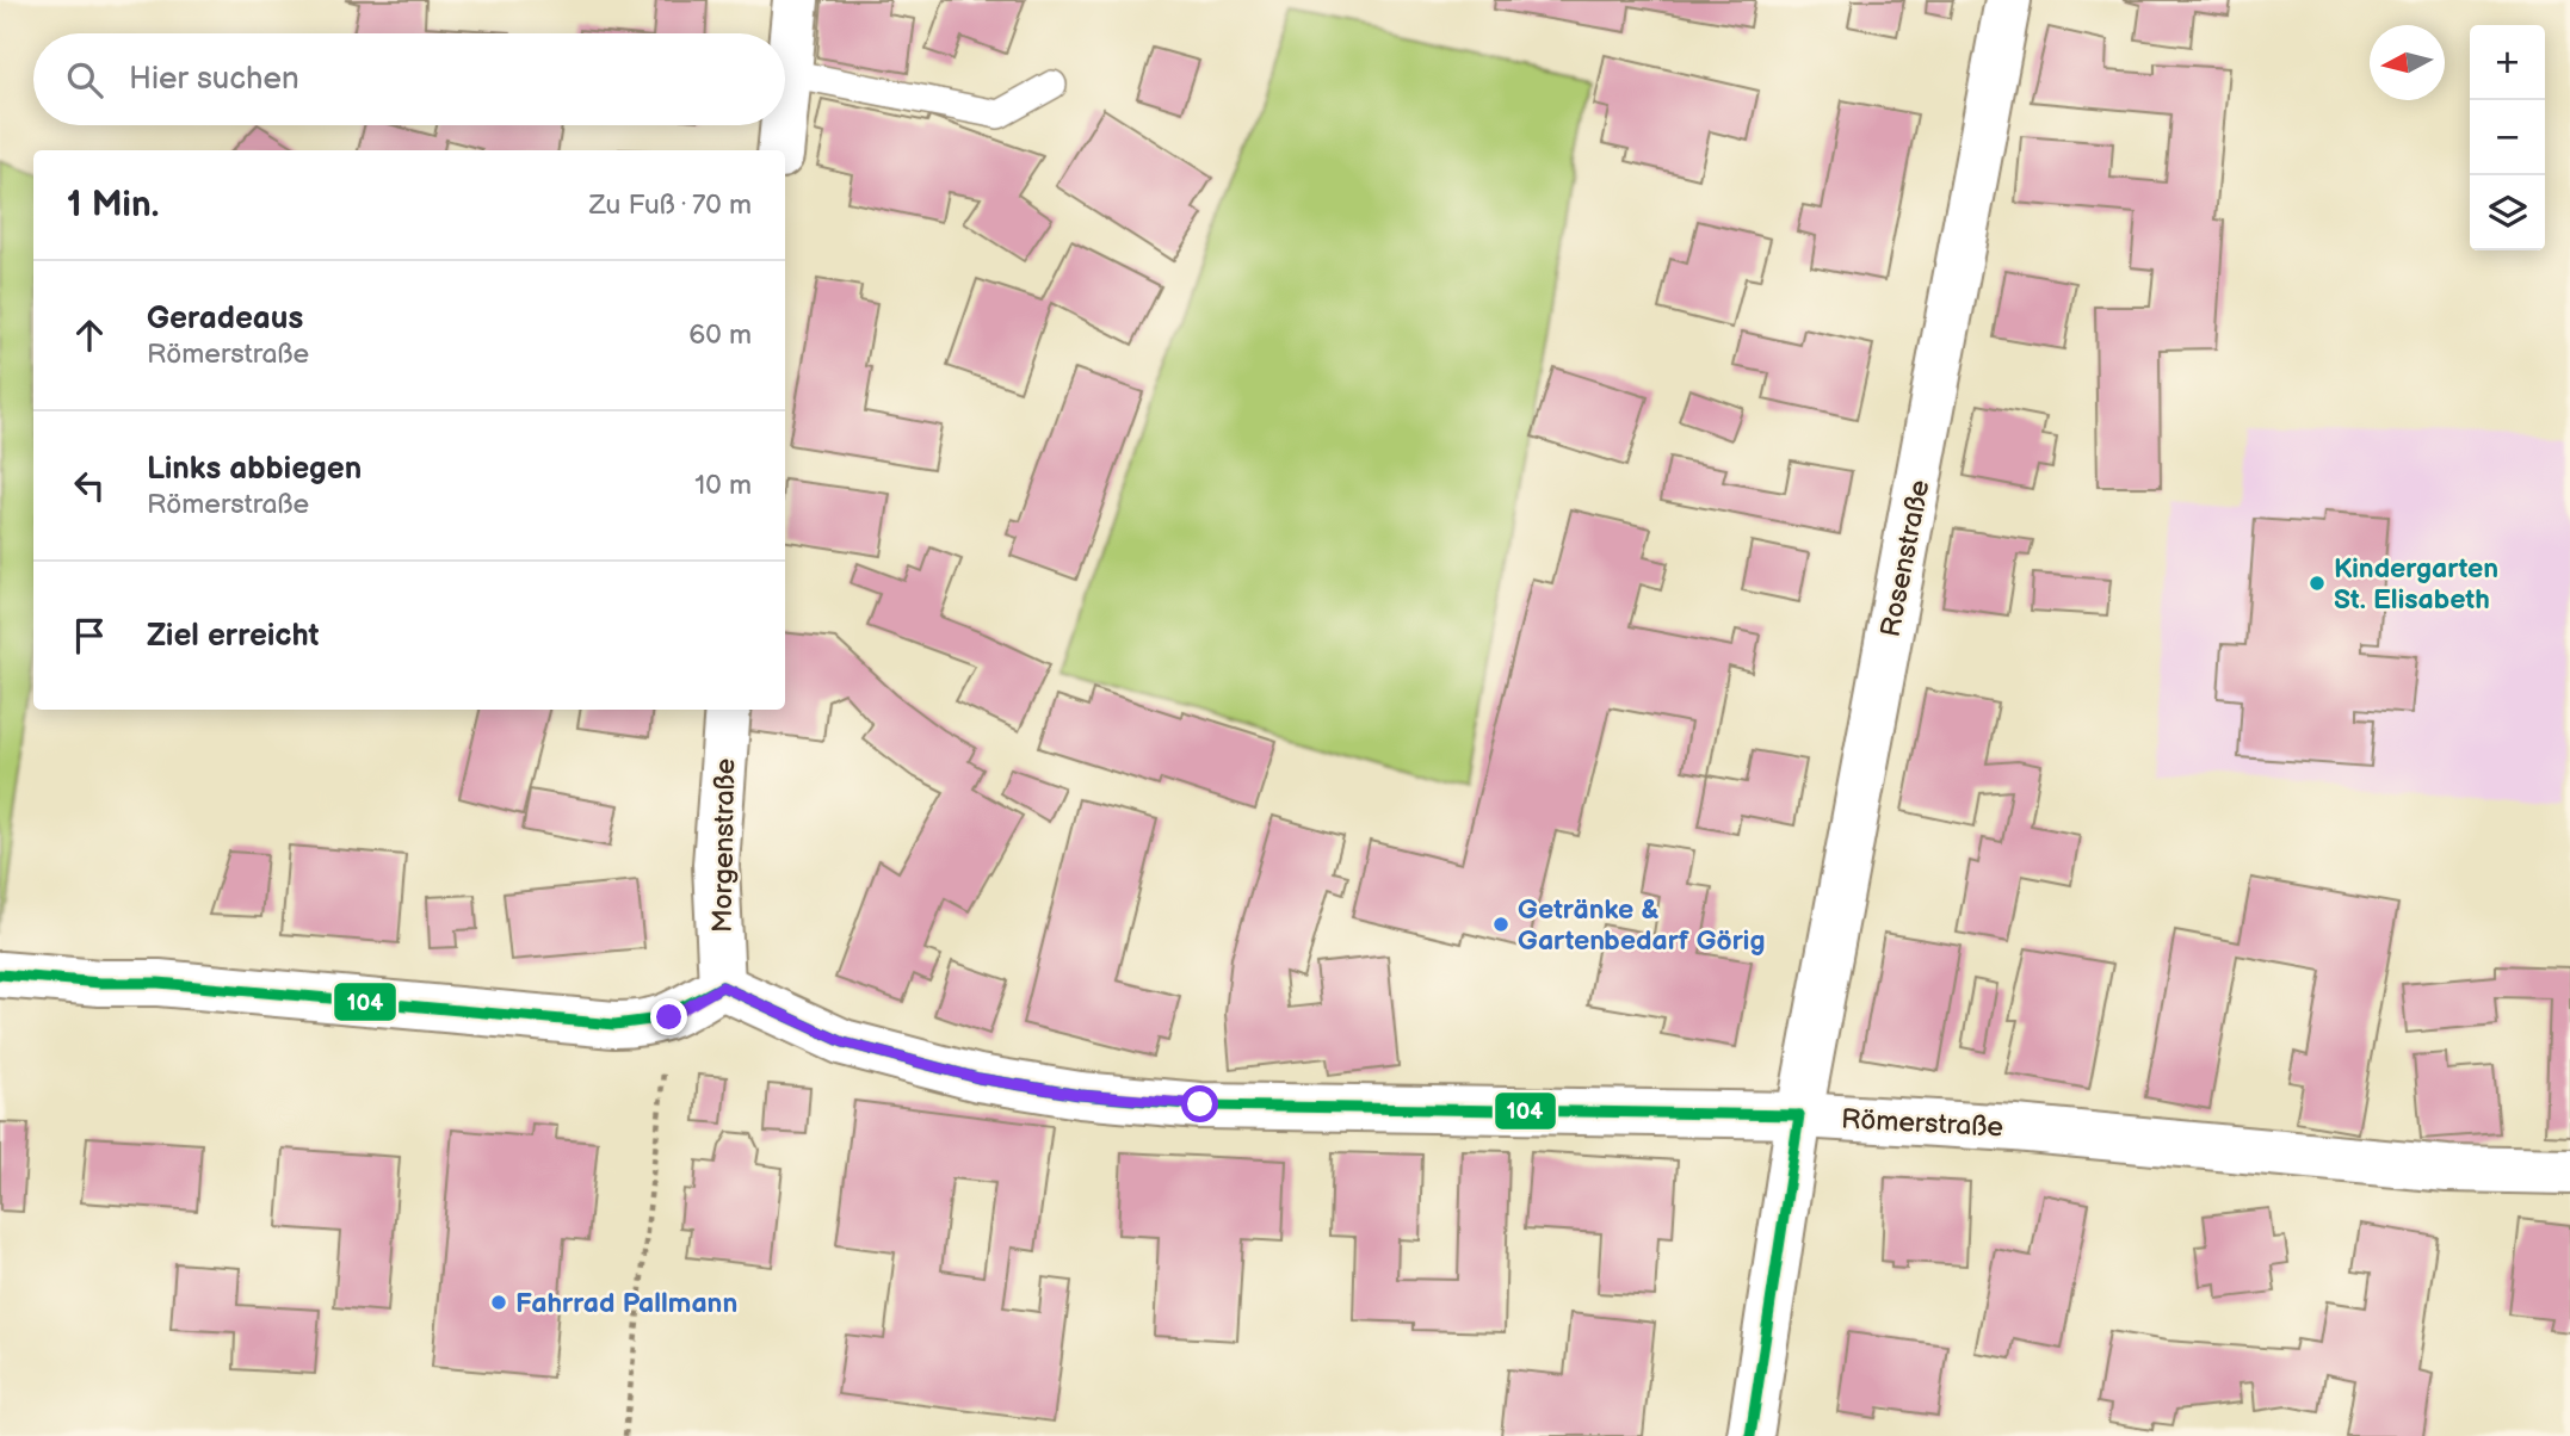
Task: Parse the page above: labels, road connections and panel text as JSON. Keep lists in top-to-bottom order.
{
  "streets": {
    "street": ["Rosenstraße", "Morgenstraße", "Römerstraße"]
  },
  "crossings": [
    ["Rosenstraße", "Römerstraße"],
    ["Morgenstraße", "Römerstraße"]
  ],
  "places": ["Kindergarten St. Elisabeth", "Getränke & Gartenbedarf Görig", "Fahrrad Pallmann"],
  "lines": ["transit line 104"],
  "north": "left",
  "page": {
    "map_buttons": ["+", "−"],
    "search": "Hier suchen",
    "heading": ["1 Min.", "Zu Fuß · 70 m"],
    "list": [
      ["Geradeaus", "Römerstraße", "60 m"],
      ["Links abbiegen", "Römerstraße", "10 m"],
      "Ziel erreicht"
    ]
  }
}
